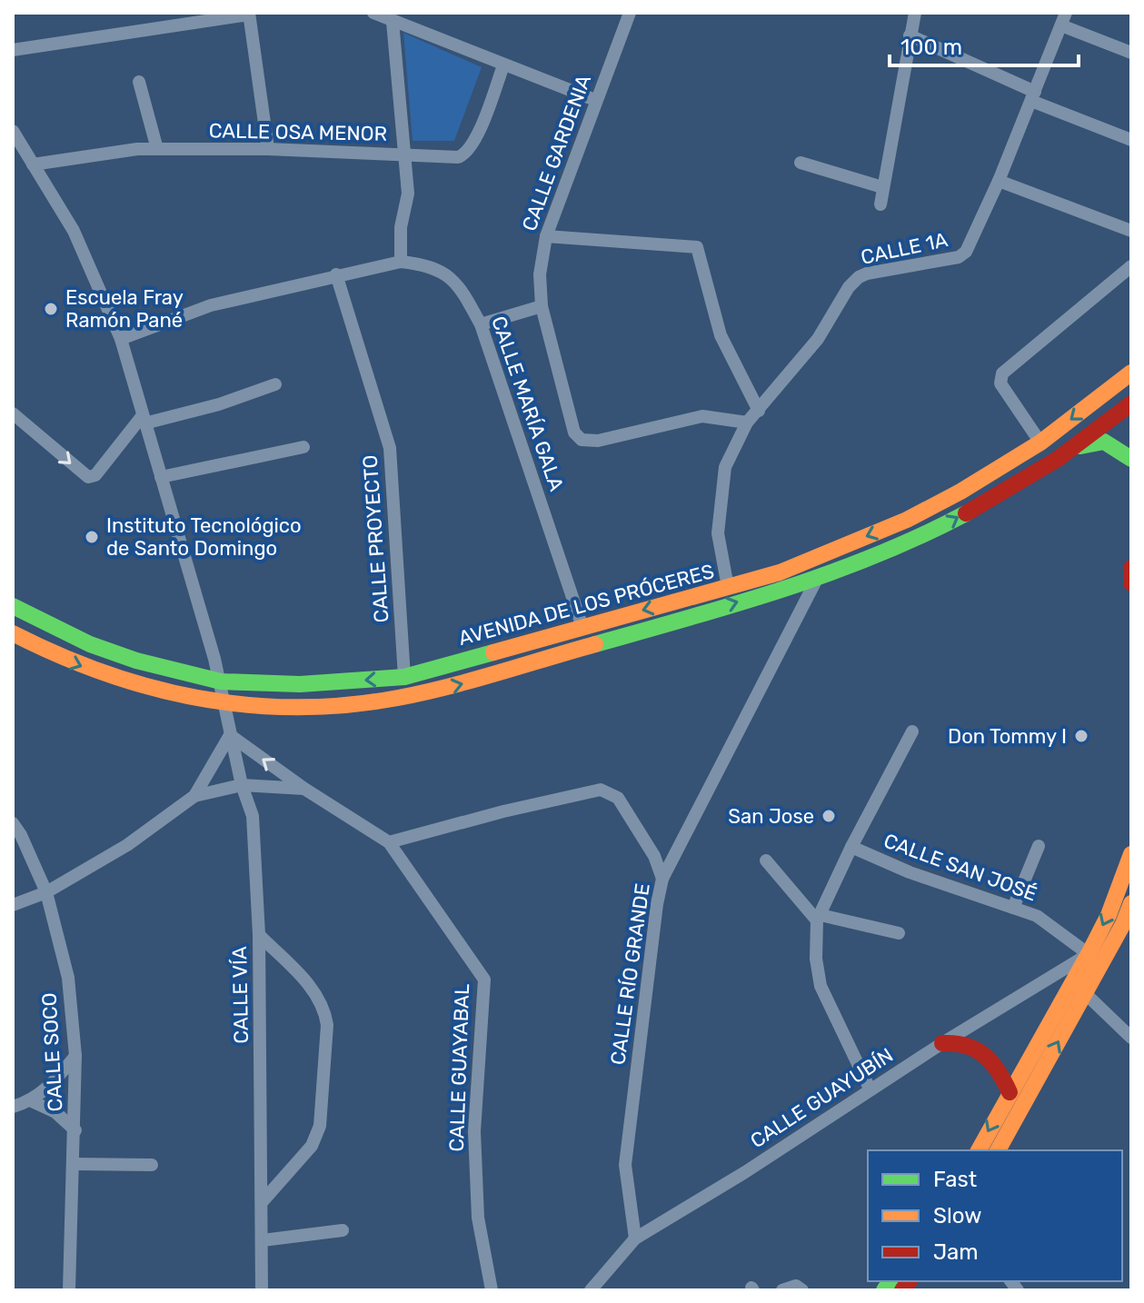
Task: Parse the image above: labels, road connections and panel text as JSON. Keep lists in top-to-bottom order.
{
  "streets": {
    "main road": ["AVENIDA DE LOS PRÓCERES"],
    "street": [
      "CALLE OSA MENOR",
      "CALLE GARDENIA",
      "CALLE 1A",
      "CALLE MARÍA GALA",
      "CALLE PROYECTO",
      "CALLE SAN JOSÉ",
      "CALLE RÍO GRANDE",
      "CALLE VÍA",
      "CALLE SOCO",
      "CALLE GUAYABAL",
      "CALLE GUAYUBÍN"
    ]
  },
  "crossings": [
    ["CALLE OSA MENOR", "CALLE VÍA"],
    ["CALLE GARDENIA", "CALLE 1A"],
    ["CALLE 1A", "AVENIDA DE LOS PRÓCERES"],
    ["CALLE MARÍA GALA", "CALLE PROYECTO"],
    ["CALLE MARÍA GALA", "AVENIDA DE LOS PRÓCERES"],
    ["CALLE MARÍA GALA", "CALLE VÍA"],
    ["CALLE PROYECTO", "AVENIDA DE LOS PRÓCERES"],
    ["AVENIDA DE LOS PRÓCERES", "CALLE RÍO GRANDE"],
    ["AVENIDA DE LOS PRÓCERES", "CALLE VÍA"],
    ["CALLE SAN JOSÉ", "CALLE GUAYUBÍN"],
    ["CALLE RÍO GRANDE", "CALLE GUAYUBÍN"],
    ["CALLE VÍA", "CALLE GUAYABAL"]
  ],
  "places": [
    "Escuela Fray Ramón Pané",
    "Instituto Tecnológico de Santo Domingo",
    "Don Tommy I",
    "San Jose"
  ],
  "legend": ["Fast", "Slow", "Jam"],
  "scale_bar": "100 m"
}
